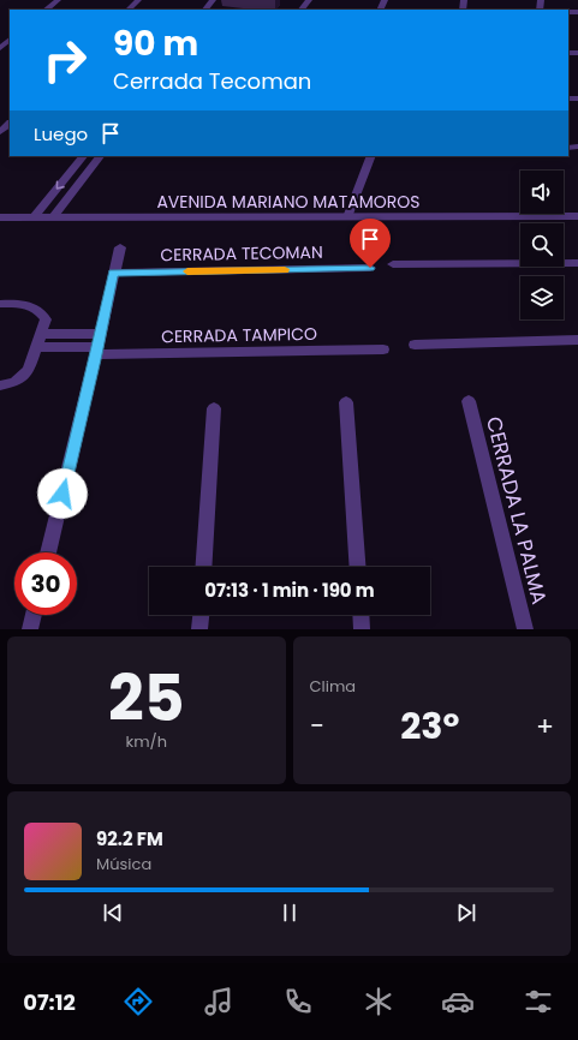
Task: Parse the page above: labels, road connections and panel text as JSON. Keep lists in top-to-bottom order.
{
  "streets": {
    "street": [
      "AVENIDA MARIANO MATAMOROS",
      "CERRADA TECOMAN",
      "CERRADA TAMPICO",
      "CERRADA LA PALMA"
    ]
  },
  "page": {
    "turn": ["90 m", "Cerrada Tecoman"],
    "then": "Luego",
    "limit": "30",
    "trip": "07:13 · 1 min · 190 m",
    "tile": [
      ["25", "km/h"],
      "Clima"
    ],
    "heat": ["−", "23°", "+"],
    "song": ["92.2 FM", "Música"],
    "tabs": "07:12"
  }
}
